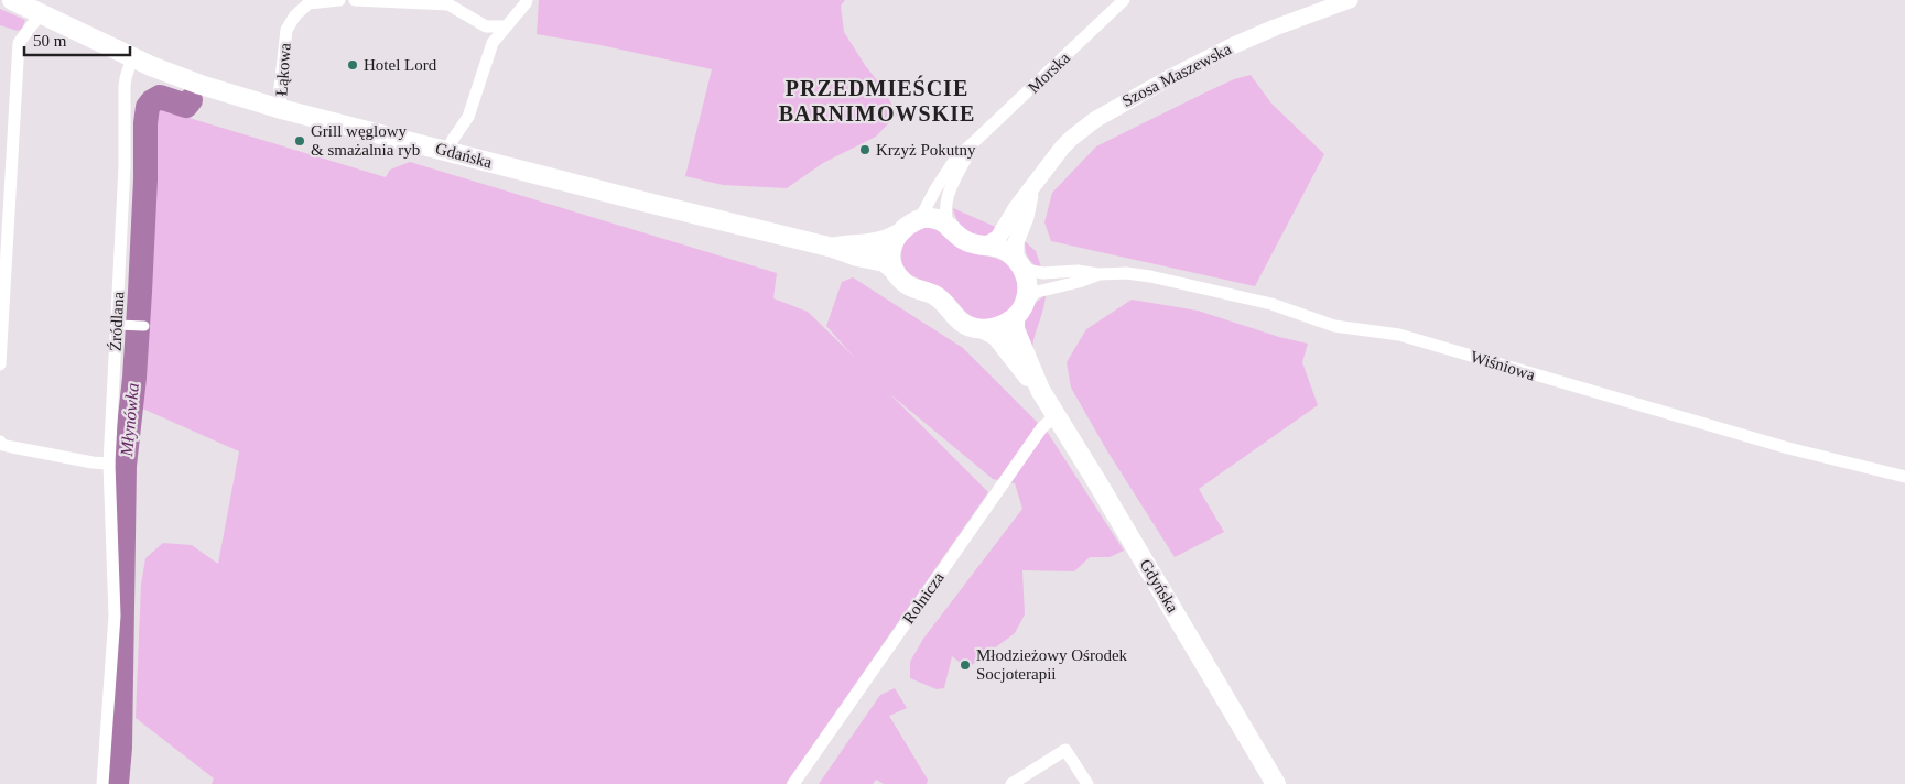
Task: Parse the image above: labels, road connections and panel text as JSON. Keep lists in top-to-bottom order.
{
  "streets": {
    "main road": ["Szosa Maszewska", "Gdańska", "Gdyńska"],
    "street": [
      "Łąkowa",
      "Morska",
      "Źródlana",
      "Wiśniowa",
      "Rolnicza"
    ]
  },
  "crossings": [
    ["Łąkowa", "Gdańska"],
    ["Morska", "Gdańska"],
    ["Szosa Maszewska", "Wiśniowa"],
    ["Gdańska", "Źródlana"],
    ["Gdańska", "Gdyńska"],
    ["Gdyńska", "Rolnicza"]
  ],
  "districts": ["PRZEDMIEŚCIE BARNIMOWSKIE"],
  "water": ["Młynówka"],
  "places": [
    "Hotel Lord",
    "Grill węglowy & smażalnia ryb",
    "Krzyż Pokutny",
    "Młodzieżowy Ośrodek Socjoterapii"
  ],
  "scale_bar": "50 m"
}
